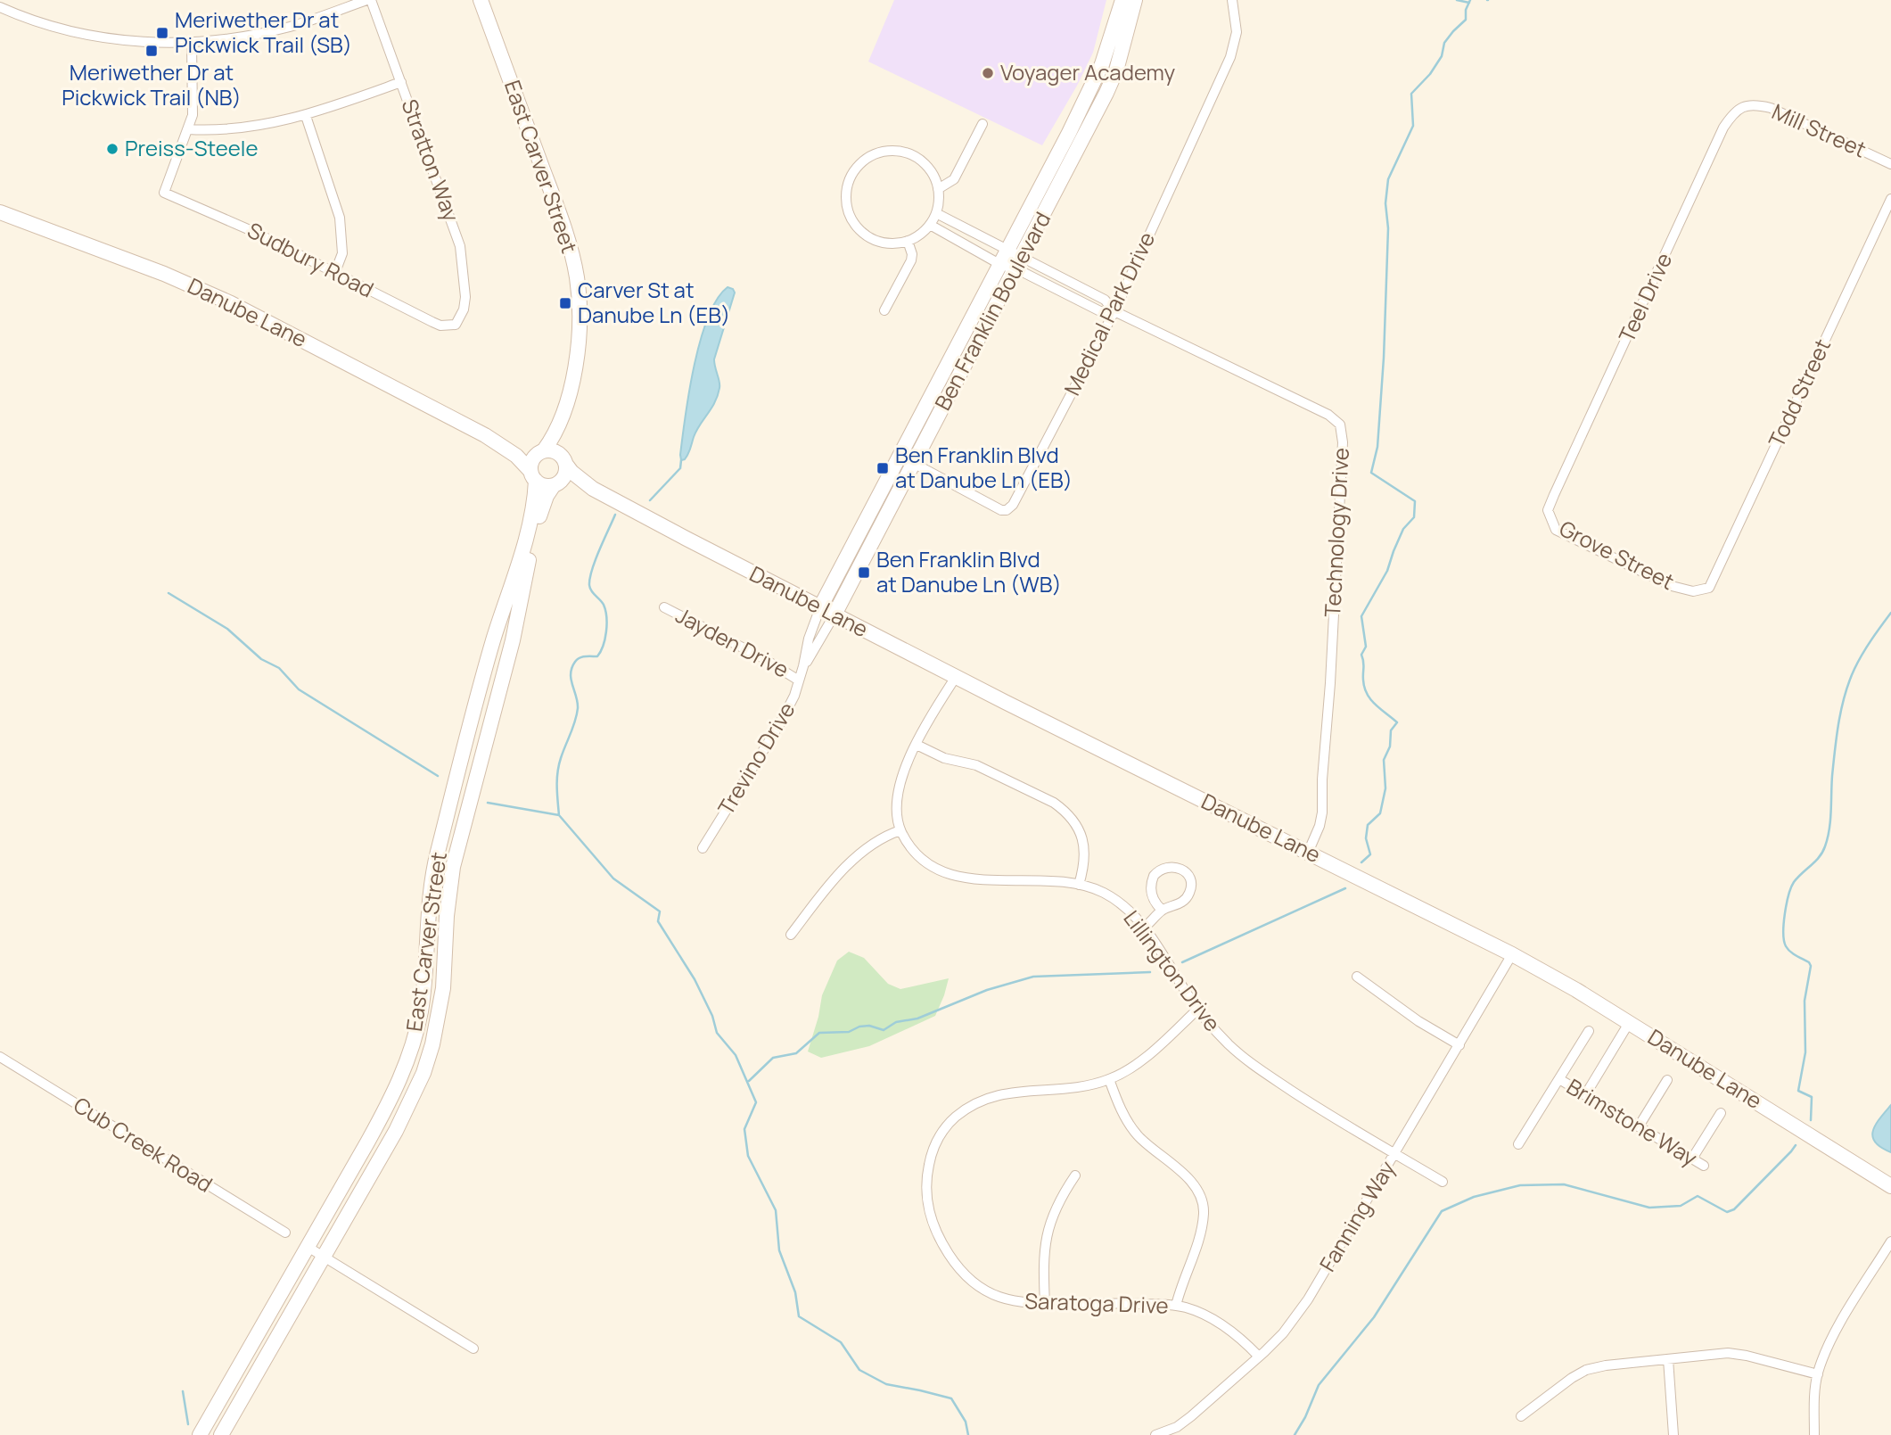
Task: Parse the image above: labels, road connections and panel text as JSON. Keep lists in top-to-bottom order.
{
  "streets": {
    "street": [
      "Mill Street",
      "Stratton Way",
      "East Carver Street",
      "Sudbury Road",
      "Teel Drive",
      "Ben Franklin Boulevard",
      "Danube Lane",
      "Medical Park Drive",
      "Todd Street",
      "Technology Drive",
      "Grove Street",
      "Jayden Drive",
      "Trevino Drive",
      "Lillington Drive",
      "Brimstone Way",
      "Cub Creek Road",
      "Fanning Way",
      "Saratoga Drive"
    ]
  },
  "crossings": [
    ["Mill Street", "Teel Drive"],
    ["Stratton Way", "Sudbury Road"],
    ["East Carver Street", "Danube Lane"],
    ["Teel Drive", "Grove Street"],
    ["Ben Franklin Boulevard", "Danube Lane"],
    ["Ben Franklin Boulevard", "Medical Park Drive"],
    ["Ben Franklin Boulevard", "Technology Drive"],
    ["Ben Franklin Boulevard", "Trevino Drive"],
    ["Danube Lane", "Technology Drive"],
    ["Danube Lane", "Trevino Drive"],
    ["Danube Lane", "Lillington Drive"],
    ["Danube Lane", "Fanning Way"],
    ["Medical Park Drive", "Technology Drive"],
    ["Todd Street", "Grove Street"],
    ["Jayden Drive", "Trevino Drive"],
    ["Lillington Drive", "Fanning Way"],
    ["Lillington Drive", "Saratoga Drive"],
    ["Fanning Way", "Saratoga Drive"]
  ],
  "places": {
    "transit": [
      "Meriwether Dr at Pickwick Trail (SB)",
      "Meriwether Dr at Pickwick Trail (NB)",
      "Carver St at Danube Ln (EB)",
      "Ben Franklin Blvd at Danube Ln (EB)",
      "Ben Franklin Blvd at Danube Ln (WB)"
    ],
    "other": ["Voyager Academy", "Preiss-Steele"]
  }
}
